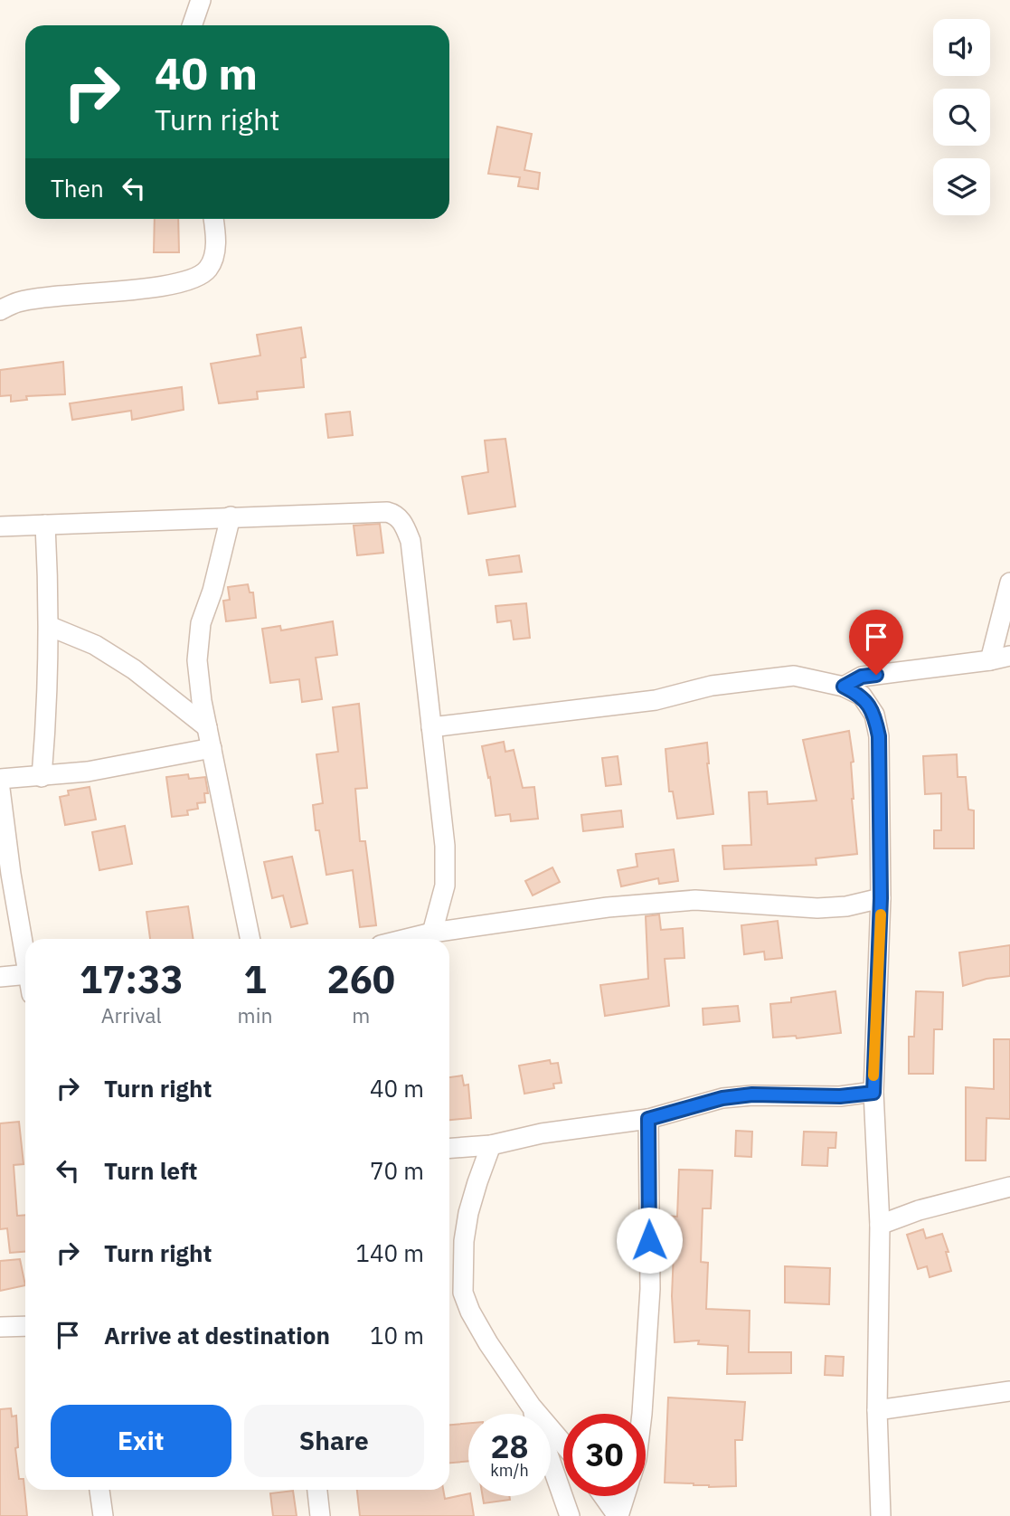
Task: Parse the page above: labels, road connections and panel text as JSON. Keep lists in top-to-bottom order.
{
  "page": {
    "turn": ["40 m", "Turn right"],
    "then": "Then",
    "eta": [
      "17:33",
      "Arrival",
      "1",
      "min",
      "260",
      "m"
    ],
    "list": [
      {
        "name": "Turn right",
        "value": "40 m"
      },
      {
        "name": "Turn left",
        "value": "70 m"
      },
      {
        "name": "Turn right",
        "value": "140 m"
      },
      {
        "name": "Arrive at destination",
        "value": "10 m"
      }
    ],
    "buttons": ["Exit", "Share"],
    "speed": "28 km/h",
    "limit": "30"
  }
}
